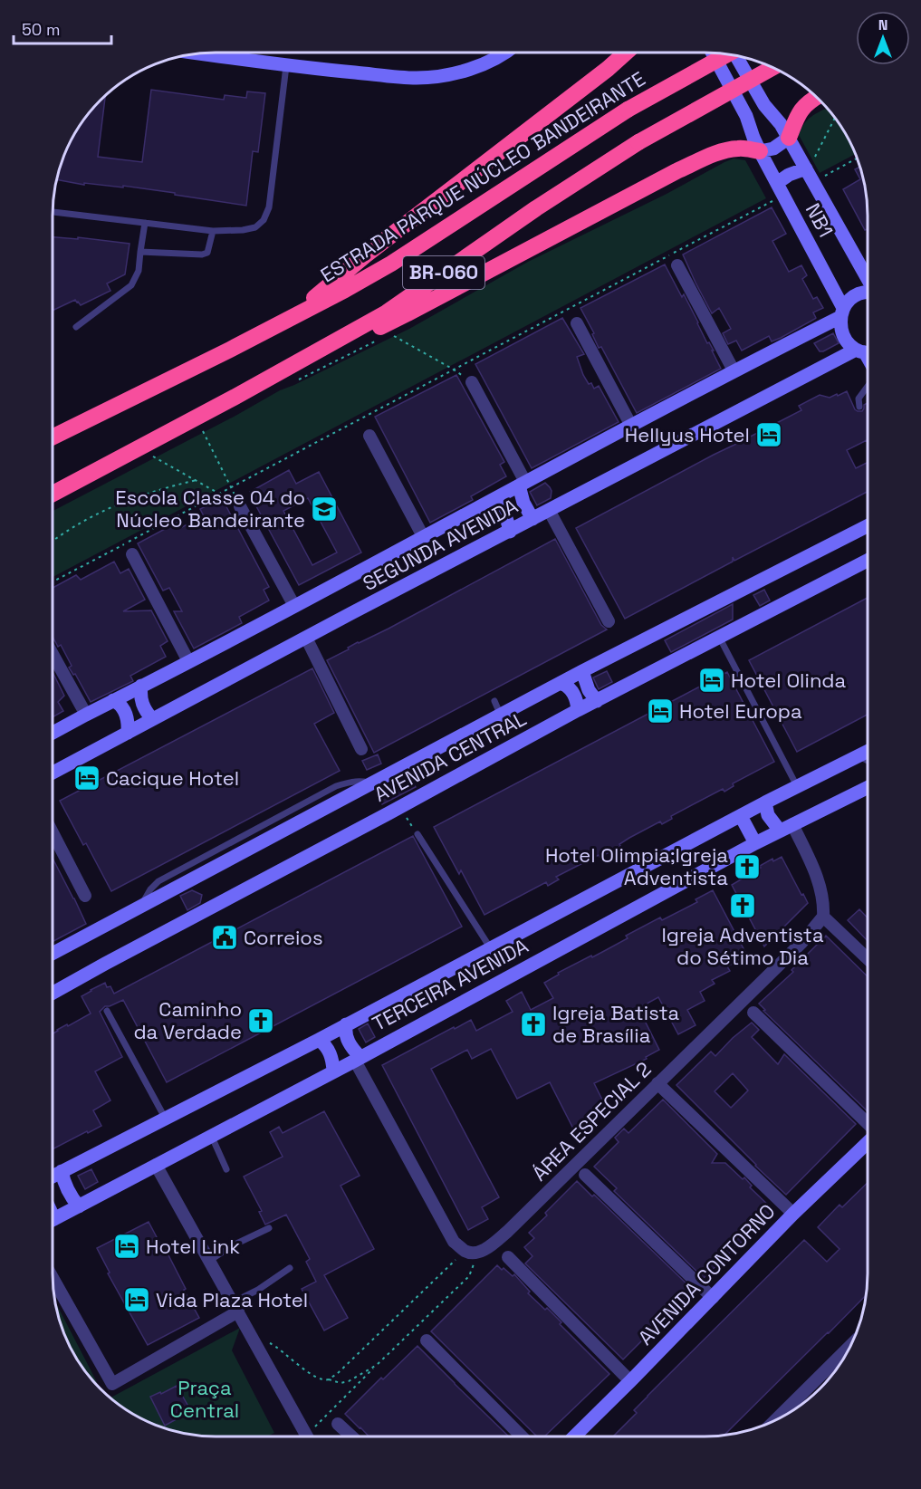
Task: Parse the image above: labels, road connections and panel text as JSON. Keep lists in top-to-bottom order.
{
  "streets": {
    "highway": ["ESTRADA PARQUE NÚCLEO BANDEIRANTE", "BR-060"],
    "street": [
      "NB1",
      "SEGUNDA AVENIDA",
      "AVENIDA CENTRAL",
      "TERCEIRA AVENIDA",
      "ÁREA ESPECIAL 2",
      "AVENIDA CONTORNO"
    ]
  },
  "crossings": [
    ["NB1", "SEGUNDA AVENIDA"]
  ],
  "parks": ["Praça Central"],
  "places": {
    "hotel": [
      "Hellyus Hotel",
      "Hotel Olinda",
      "Hotel Europa",
      "Cacique Hotel",
      "Hotel Link",
      "Vida Plaza Hotel"
    ],
    "school or university": ["Escola Classe 04 do Núcleo Bandeirante"],
    "church": [
      "Hotel Olimpia;Igreja Adventista",
      "Igreja Adventista do Sétimo Dia",
      "Caminho da Verdade",
      "Igreja Batista de Brasília"
    ],
    "public building": ["Correios"]
  },
  "scale_bar": "50 m",
  "north": "top"
}
